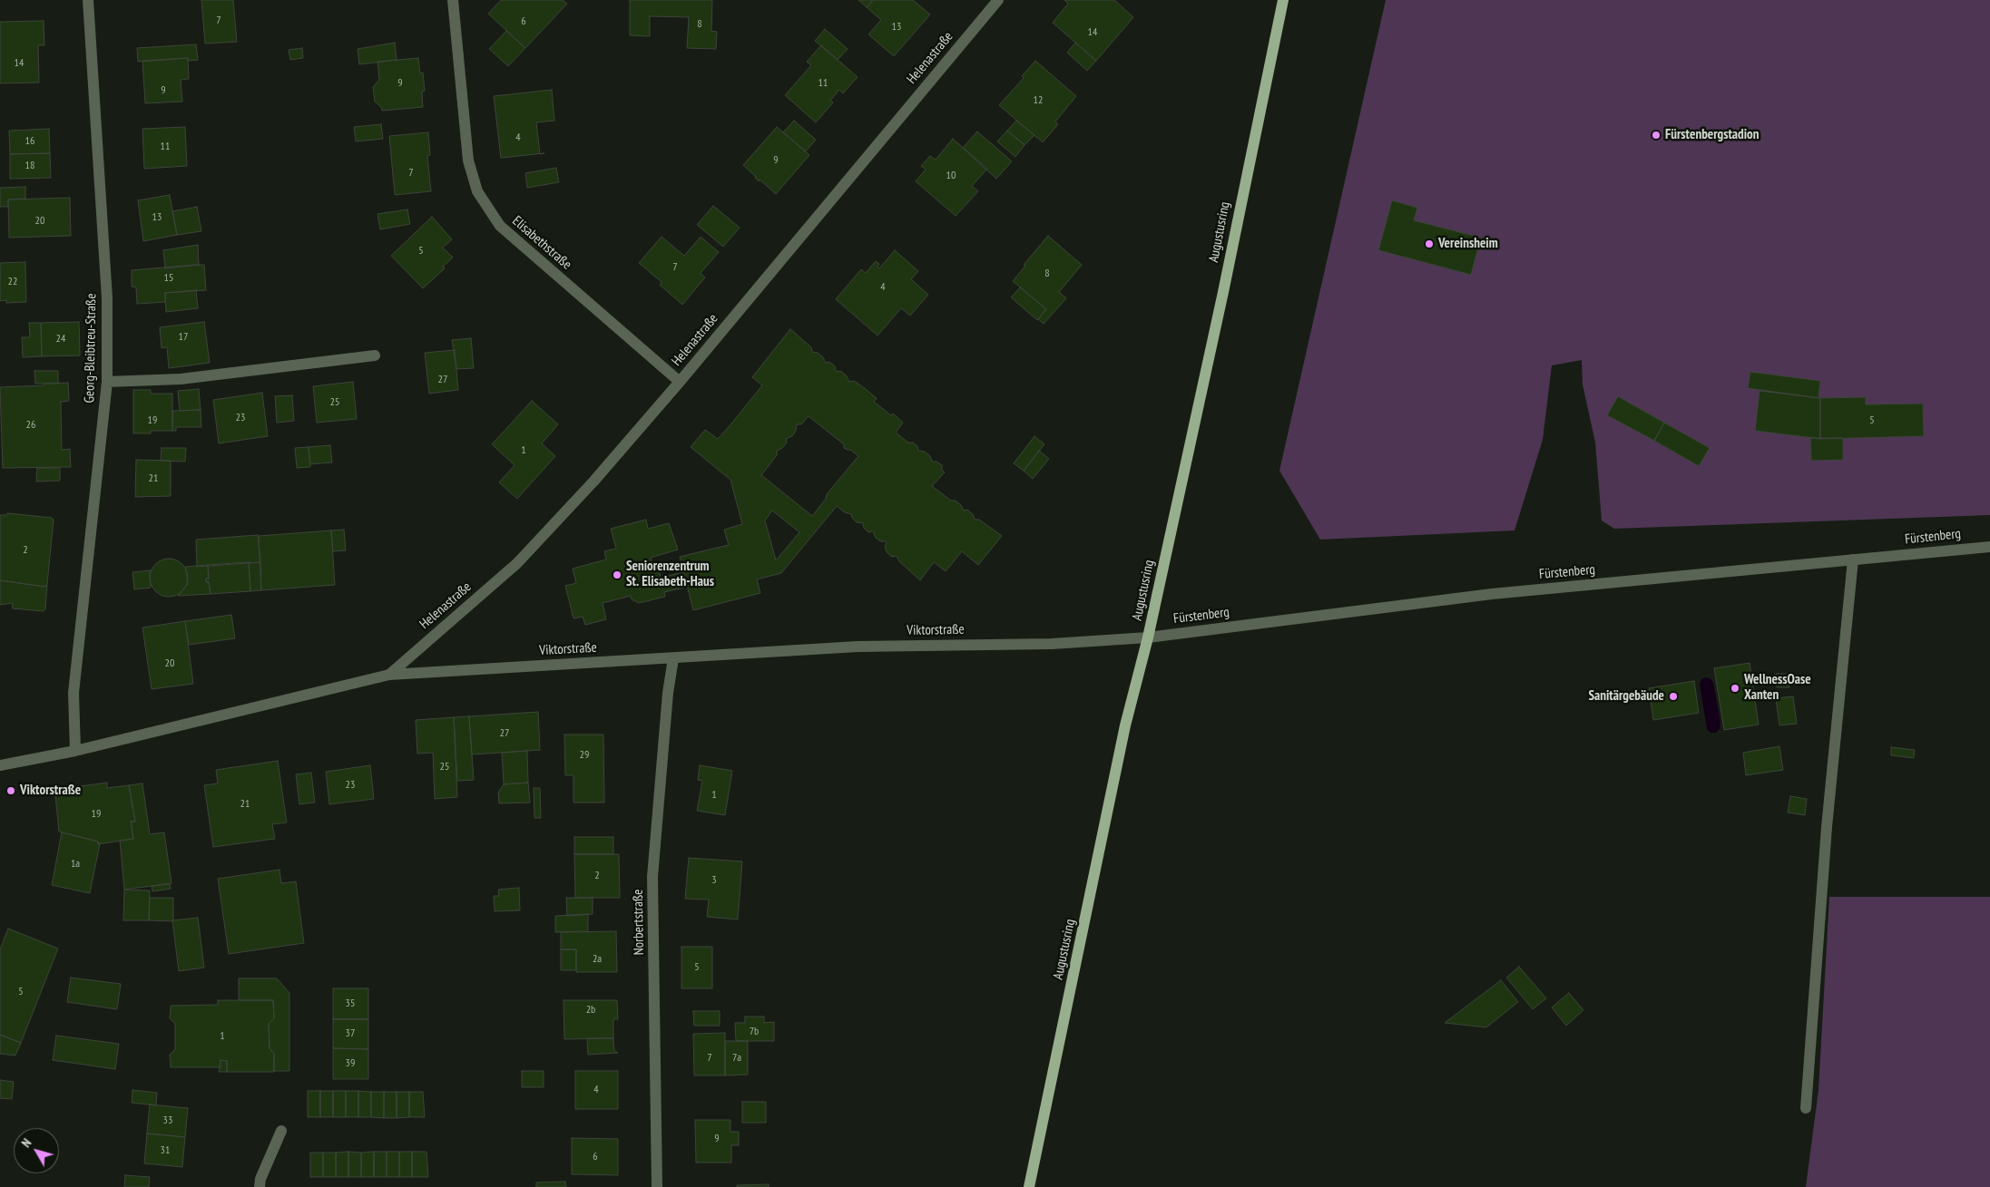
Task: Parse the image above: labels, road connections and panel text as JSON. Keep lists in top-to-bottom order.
{
  "streets": {
    "main road": ["Augustusring"],
    "street": [
      "Helenastraße",
      "Elisabethstraße",
      "Georg-Bleibtreu-Straße",
      "Fürstenberg",
      "Viktorstraße",
      "Norbertstraße"
    ]
  },
  "crossings": [
    ["Helenastraße", "Elisabethstraße"],
    ["Helenastraße", "Viktorstraße"],
    ["Augustusring", "Fürstenberg"],
    ["Augustusring", "Viktorstraße"],
    ["Georg-Bleibtreu-Straße", "Viktorstraße"],
    ["Fürstenberg", "Viktorstraße"],
    ["Viktorstraße", "Norbertstraße"]
  ],
  "places": [
    "Fürstenbergstadion",
    "Vereinsheim",
    "Seniorenzentrum St. Elisabeth-Haus",
    "WellnessOase Xanten",
    "Sanitärgebäude",
    "Viktorstraße"
  ],
  "house_numbers": [
    "7",
    "6",
    "8",
    "13",
    "14",
    "14",
    "9",
    "11",
    "9",
    "12",
    "4",
    "16",
    "11",
    "9",
    "18",
    "7",
    "10",
    "13",
    "20",
    "5",
    "7",
    "8",
    "15",
    "22",
    "4",
    "17",
    "24",
    "27",
    "25",
    "23",
    "19",
    "5",
    "26",
    "1",
    "21",
    "2",
    "20",
    "27",
    "29",
    "25",
    "23",
    "1",
    "21",
    "19",
    "1a",
    "2",
    "3",
    "2a",
    "5",
    "5",
    "35",
    "2b",
    "7b",
    "37",
    "1",
    "7",
    "7a",
    "39",
    "4",
    "33",
    "9",
    "31",
    "6"
  ],
  "north": "top left"
}
